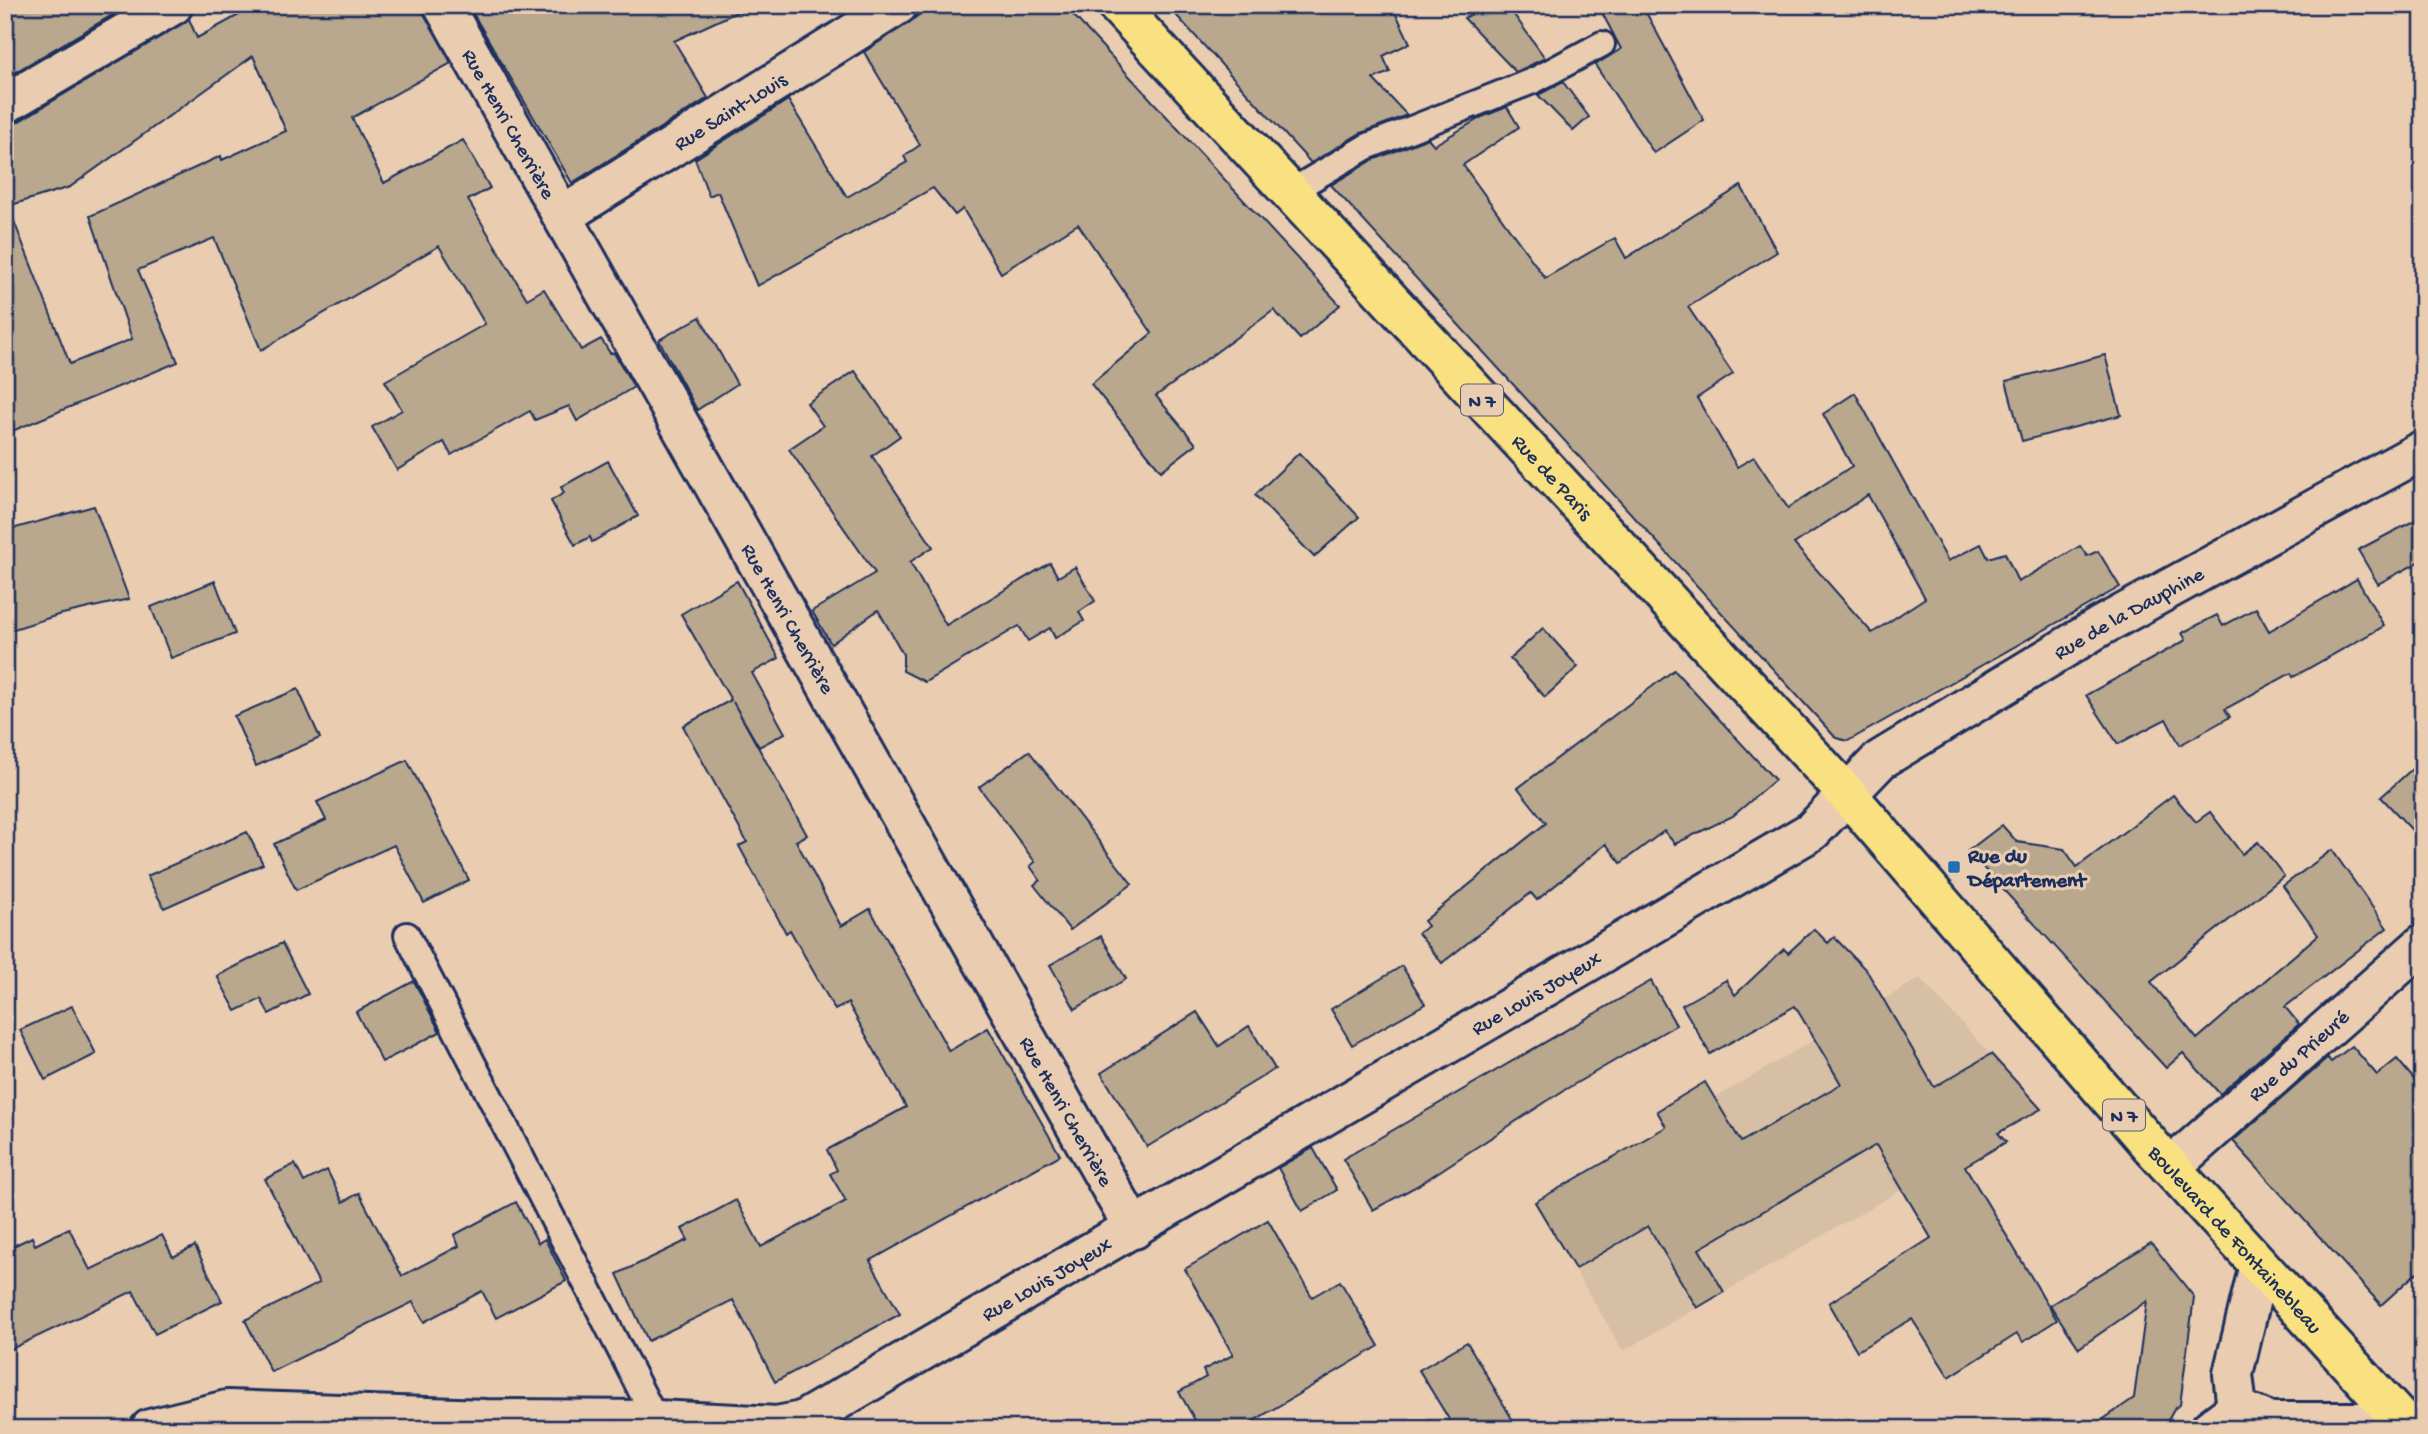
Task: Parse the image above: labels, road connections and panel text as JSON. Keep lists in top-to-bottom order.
{
  "streets": {
    "main road": ["N 7", "Rue de Paris", "Boulevard de Fontainebleau"],
    "street": [
      "Rue Saint-Louis",
      "Rue Henri Cherrière",
      "Rue de la Dauphine",
      "Rue Louis Joyeux",
      "Rue du Prieuré"
    ]
  },
  "crossings": [
    ["Rue Saint-Louis", "Rue Henri Cherrière"],
    ["Rue Henri Cherrière", "Rue Louis Joyeux"],
    ["Rue de Paris", "Rue de la Dauphine"],
    ["Rue de Paris", "Rue Louis Joyeux"],
    ["Rue de Paris", "Boulevard de Fontainebleau"],
    ["Rue de la Dauphine", "Rue Louis Joyeux"],
    ["Rue de la Dauphine", "Boulevard de Fontainebleau"],
    ["Rue Louis Joyeux", "Boulevard de Fontainebleau"],
    ["Rue du Prieuré", "Boulevard de Fontainebleau"]
  ],
  "places": {
    "transit": ["Rue du Département"]
  }
}
